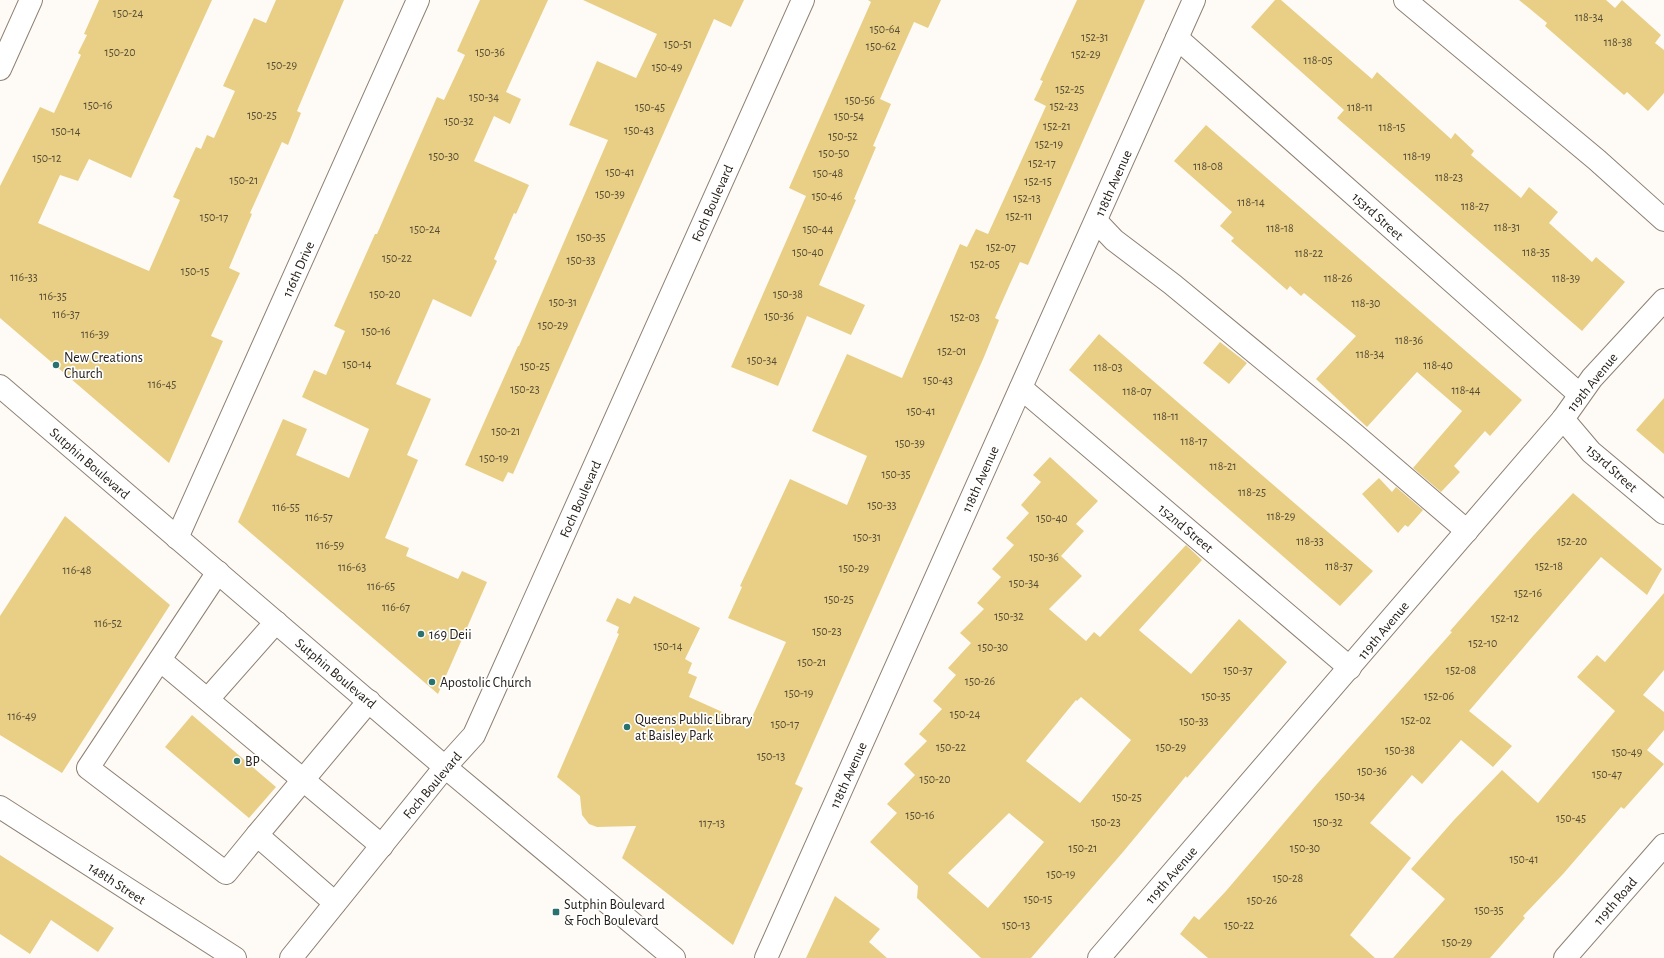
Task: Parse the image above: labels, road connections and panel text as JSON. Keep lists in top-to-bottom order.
{
  "streets": {
    "street": [
      "118th Avenue",
      "Foch Boulevard",
      "153rd Street",
      "116th Drive",
      "119th Avenue",
      "Sutphin Boulevard",
      "152nd Street",
      "148th Street",
      "119th Road"
    ]
  },
  "crossings": [
    ["118th Avenue", "153rd Street"],
    ["118th Avenue", "152nd Street"],
    ["Foch Boulevard", "Sutphin Boulevard"],
    ["153rd Street", "119th Avenue"],
    ["116th Drive", "Sutphin Boulevard"],
    ["119th Avenue", "152nd Street"]
  ],
  "places": {
    "other": [
      "New Creations Church",
      "169 Deii",
      "Apostolic Church",
      "Queens Public Library at Baisley Park",
      "BP"
    ],
    "transit": ["Sutphin Boulevard & Foch Boulevard"]
  },
  "house_numbers": [
    "150-24",
    "118-34",
    "150-64",
    "152-31",
    "118-38",
    "150-51",
    "150-62",
    "150-20",
    "150-36",
    "152-29",
    "118-05",
    "150-29",
    "150-49",
    "152-25",
    "150-34",
    "150-56",
    "150-16",
    "152-23",
    "150-45",
    "118-11",
    "150-25",
    "150-54",
    "150-32",
    "152-21",
    "118-15",
    "150-43",
    "150-14",
    "150-52",
    "152-19",
    "150-50",
    "150-30",
    "118-19",
    "150-12",
    "152-17",
    "118-08",
    "150-41",
    "150-48",
    "118-23",
    "150-21",
    "152-15",
    "150-39",
    "150-46",
    "152-13",
    "118-14",
    "118-27",
    "152-11",
    "150-17",
    "118-31",
    "118-18",
    "150-24",
    "150-44",
    "150-35",
    "152-07",
    "150-40",
    "118-35",
    "118-22",
    "150-22",
    "150-33",
    "152-05",
    "150-15",
    "116-33",
    "118-26",
    "118-39",
    "150-20",
    "150-38",
    "116-35",
    "150-31",
    "118-30",
    "116-37",
    "150-36",
    "152-03",
    "150-29",
    "150-16",
    "116-39",
    "118-36",
    "152-01",
    "118-34",
    "150-34",
    "150-14",
    "118-40",
    "150-25",
    "118-03",
    "150-43",
    "116-45",
    "150-23",
    "118-44",
    "118-07",
    "150-41",
    "118-11",
    "150-21",
    "118-17",
    "150-39",
    "150-19",
    "118-21",
    "150-35",
    "118-25",
    "150-33",
    "116-55",
    "118-29",
    "116-57",
    "150-40",
    "150-31",
    "118-33",
    "152-20",
    "116-59",
    "150-36",
    "118-37",
    "152-18",
    "116-63",
    "150-29",
    "116-48",
    "150-34",
    "116-65",
    "152-16",
    "150-25",
    "116-67",
    "150-32",
    "152-12",
    "116-52",
    "150-23",
    "152-10",
    "150-14",
    "150-30",
    "150-21",
    "150-37",
    "152-08",
    "150-26",
    "150-19",
    "150-35",
    "152-06",
    "150-24",
    "116-49",
    "152-02",
    "150-33",
    "150-17",
    "150-22",
    "150-29",
    "150-38",
    "150-49",
    "150-13",
    "150-36",
    "150-47",
    "150-20",
    "150-34",
    "150-25",
    "150-16",
    "150-45",
    "150-23",
    "150-32",
    "117-13",
    "150-21",
    "150-30",
    "150-41",
    "150-19",
    "150-28",
    "150-15",
    "150-26",
    "150-35",
    "150-13",
    "150-22",
    "150-29"
  ]
}
